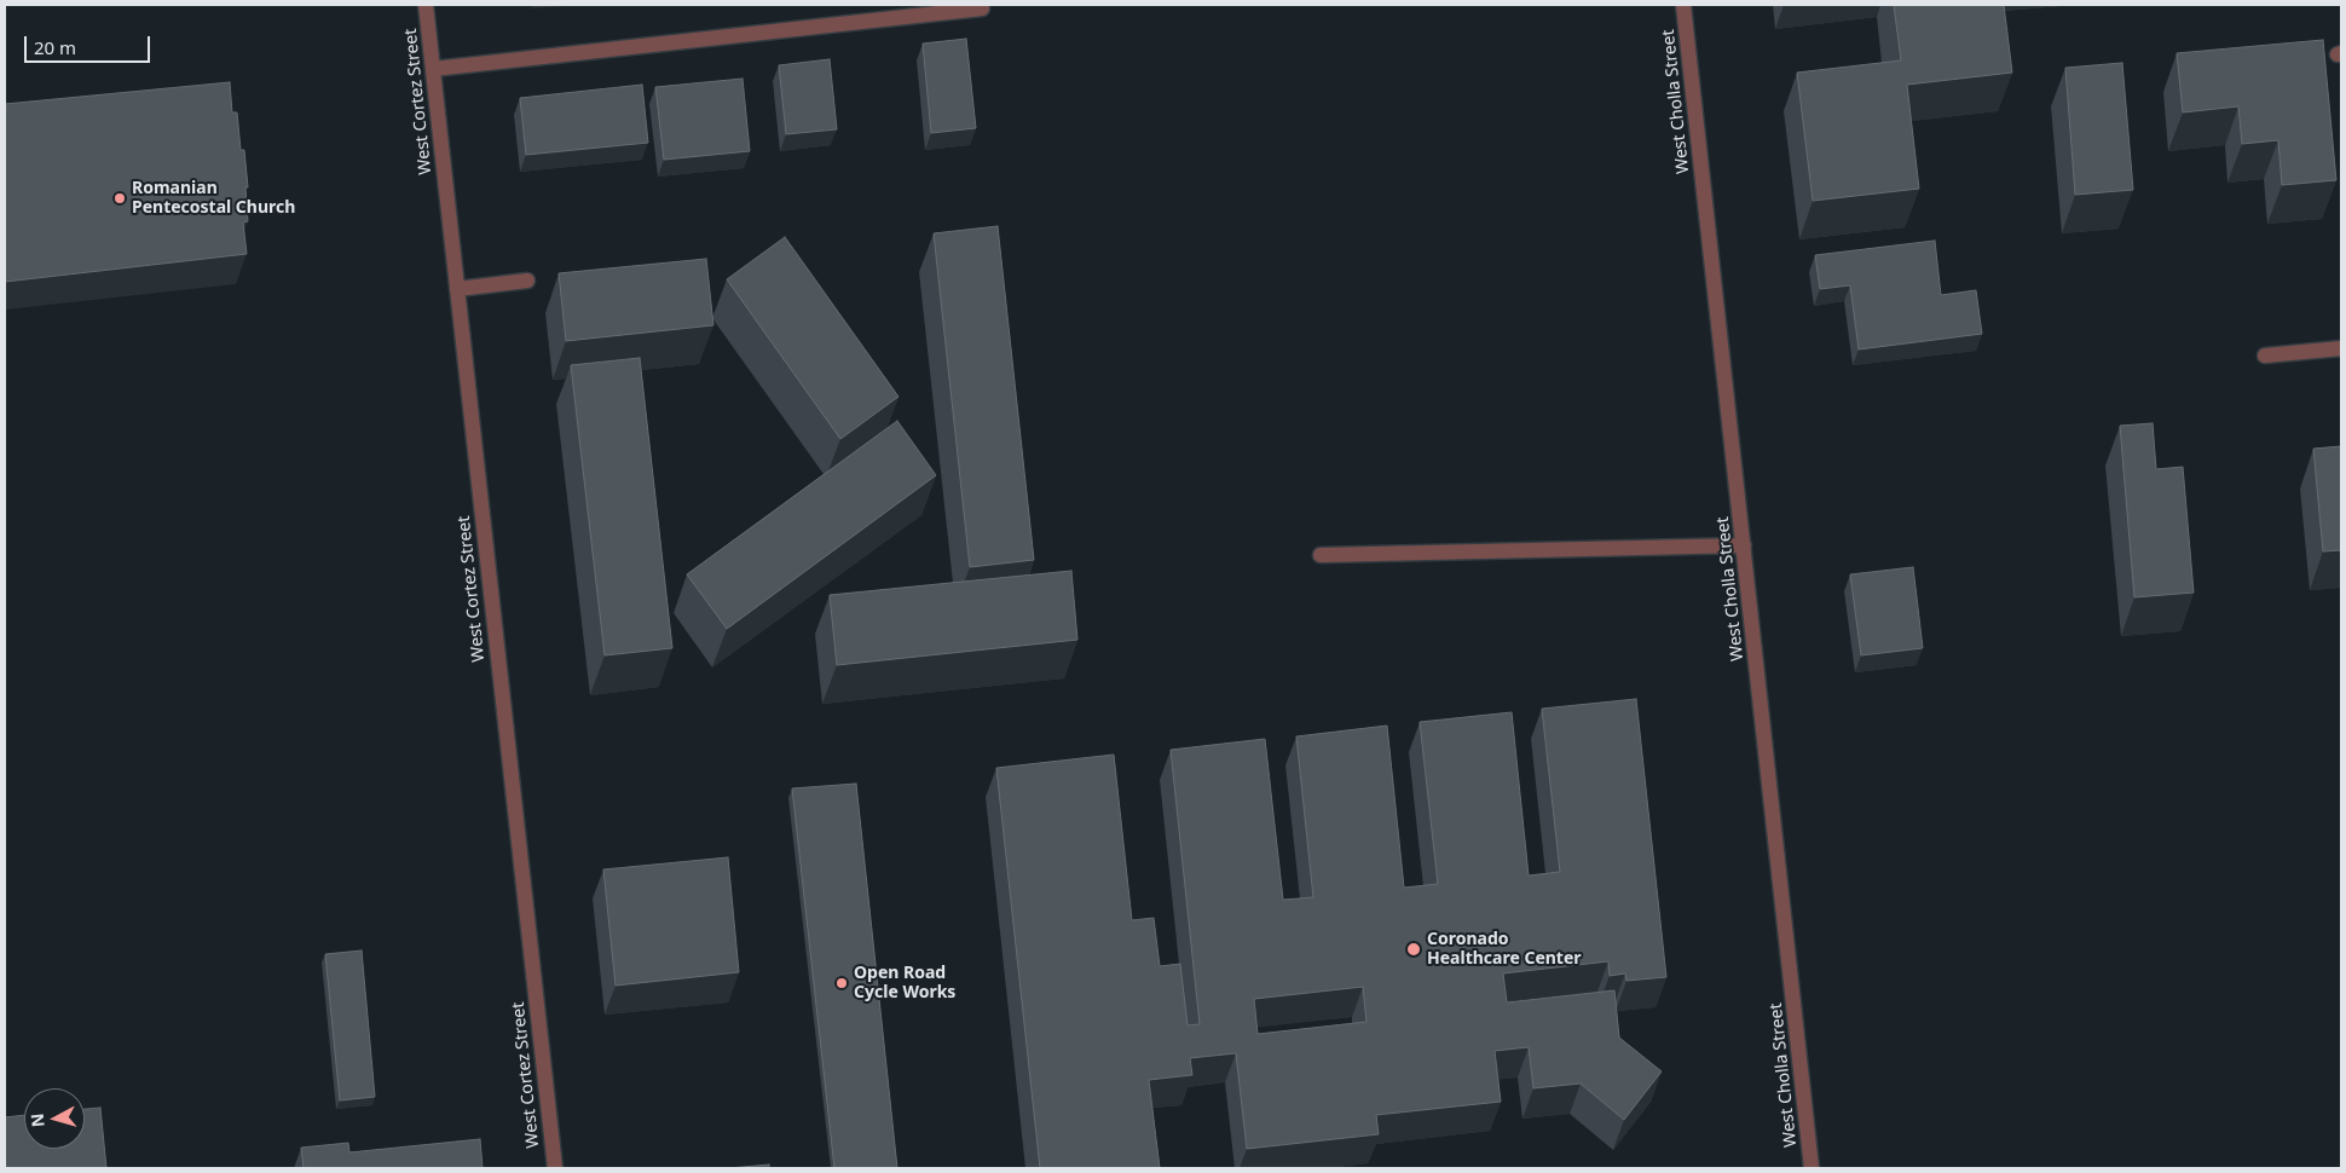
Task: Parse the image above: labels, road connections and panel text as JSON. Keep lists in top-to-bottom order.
{
  "streets": {
    "street": ["West Cortez Street", "West Cholla Street"]
  },
  "places": ["Romanian Pentecostal Church", "Coronado Healthcare Center", "Open Road Cycle Works"],
  "scale_bar": "20 m",
  "north": "left"
}
